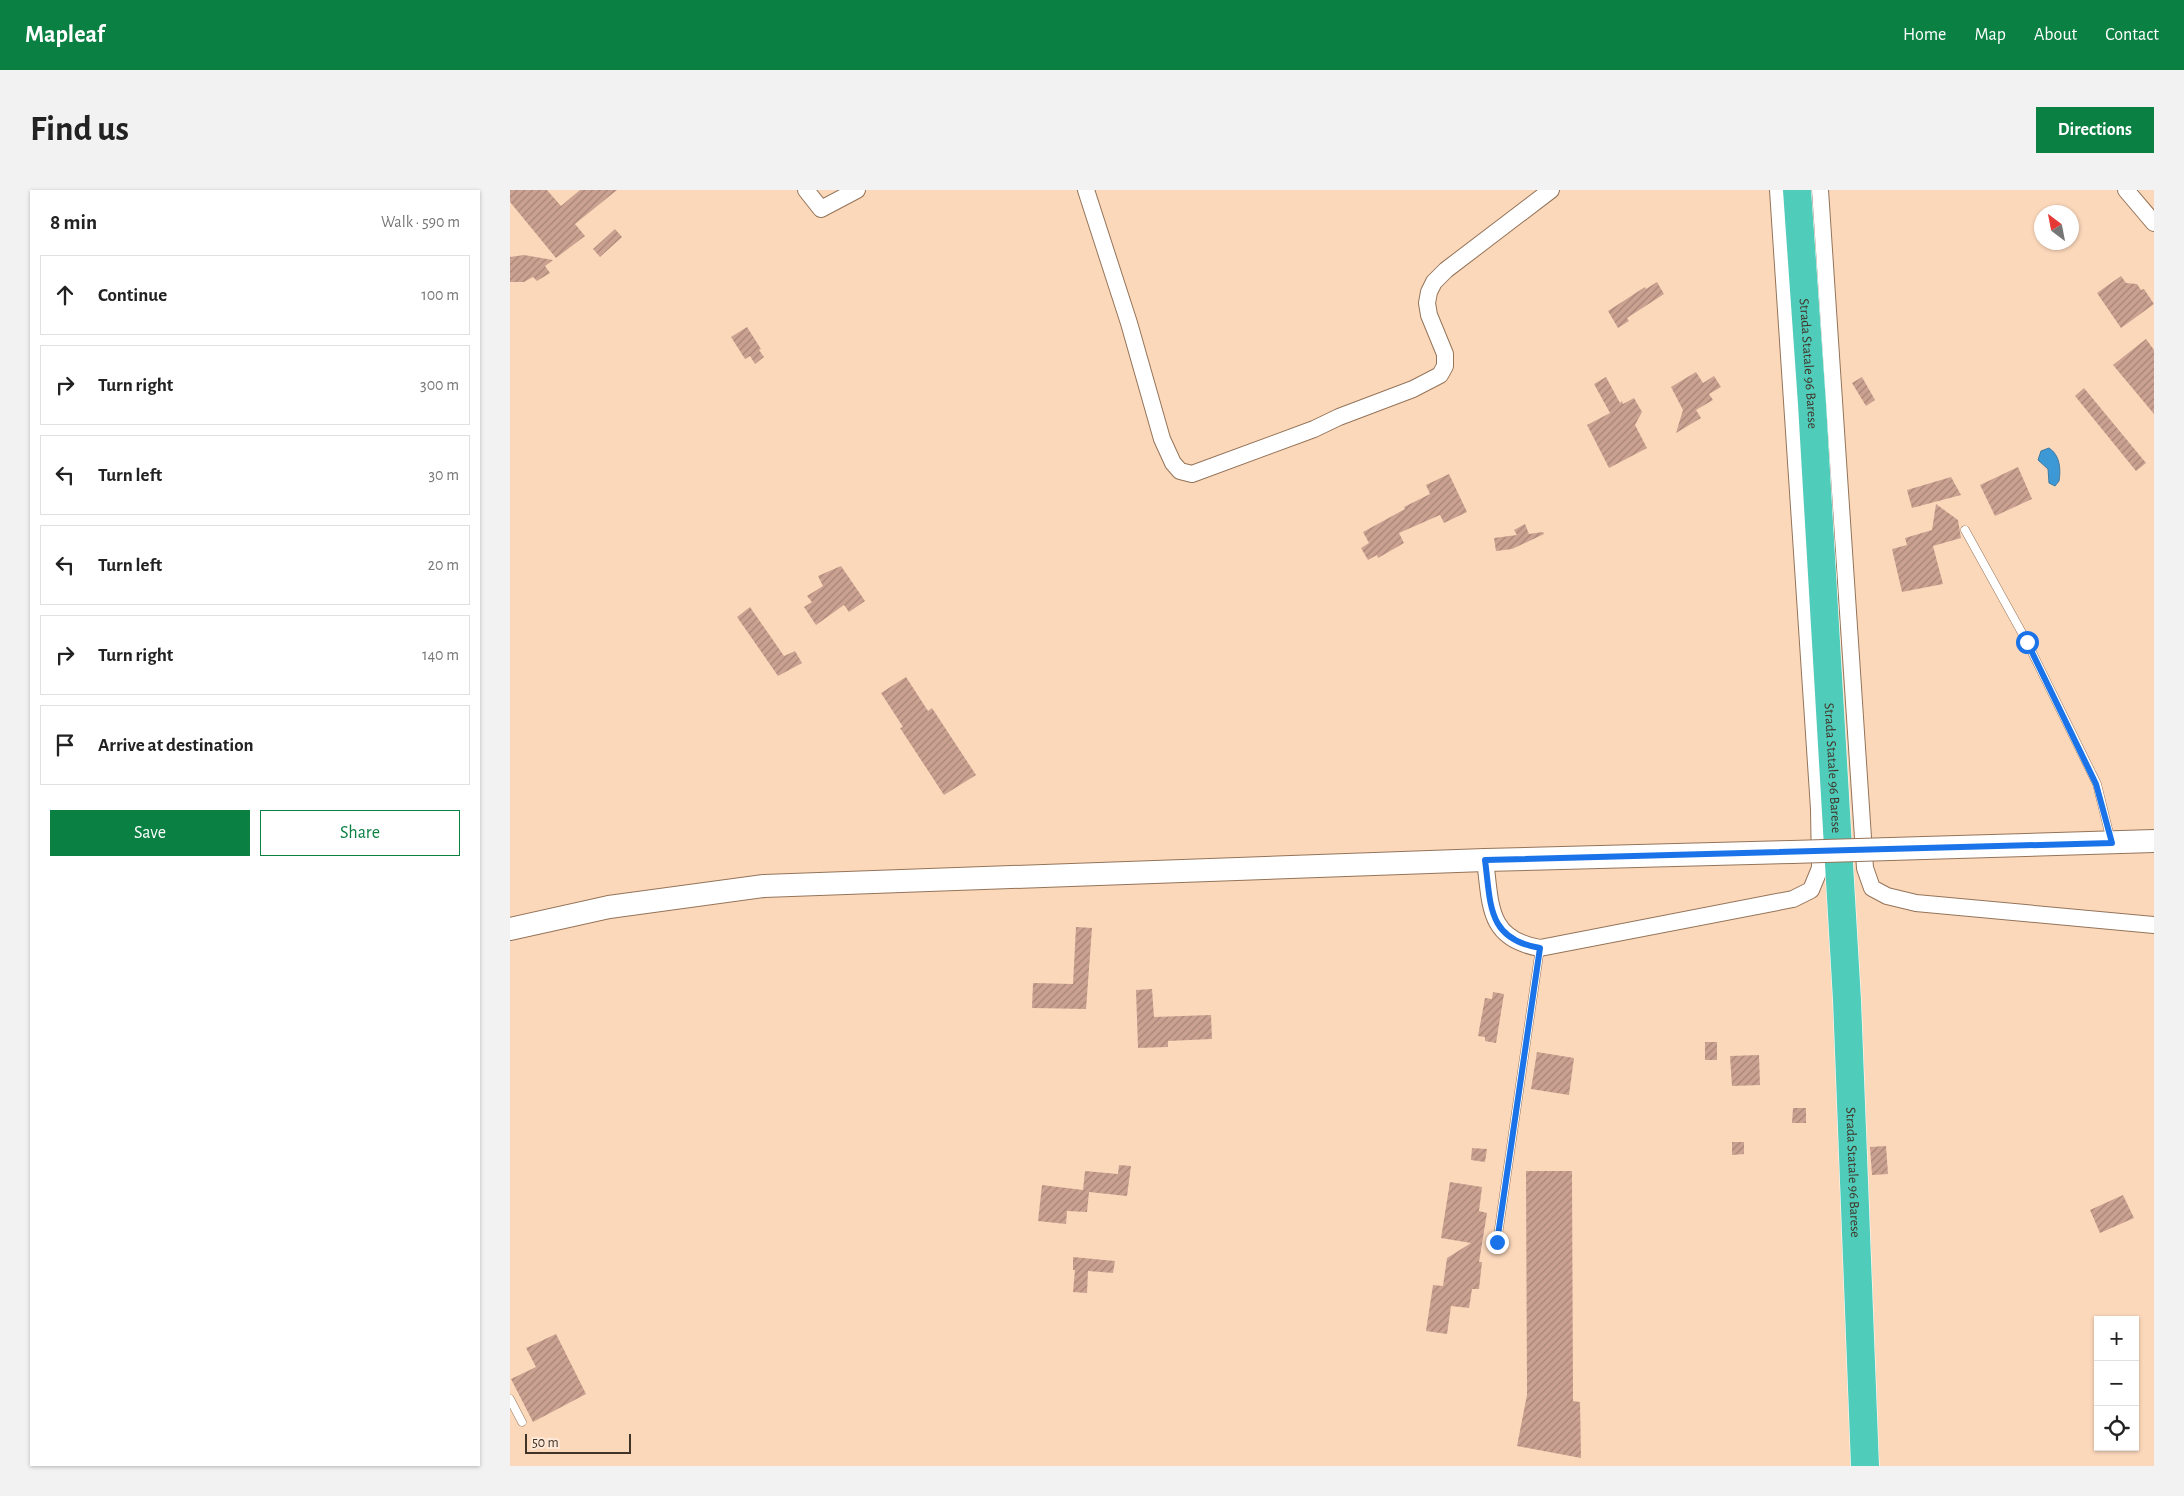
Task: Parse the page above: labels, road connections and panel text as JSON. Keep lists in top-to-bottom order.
{
  "streets": {
    "highway": ["Strada Statale 96 Barese"]
  },
  "scale_bar": "50 m",
  "north": "top left",
  "page": {
    "header": "Mapleaf",
    "nav": [
      "Home",
      "Map",
      "About",
      "Contact"
    ],
    "buttons": [
      "Directions",
      ["Save", "Share"]
    ],
    "title": "Find us",
    "heading": ["8 min", "Walk · 590 m"],
    "list": [
      ["Continue", "100 m"],
      ["Turn right", "300 m"],
      ["Turn left", "30 m"],
      ["Turn left", "20 m"],
      ["Turn right", "140 m"],
      "Arrive at destination"
    ],
    "map_buttons": ["+", "−"],
    "scale": "50 m"
  }
}
